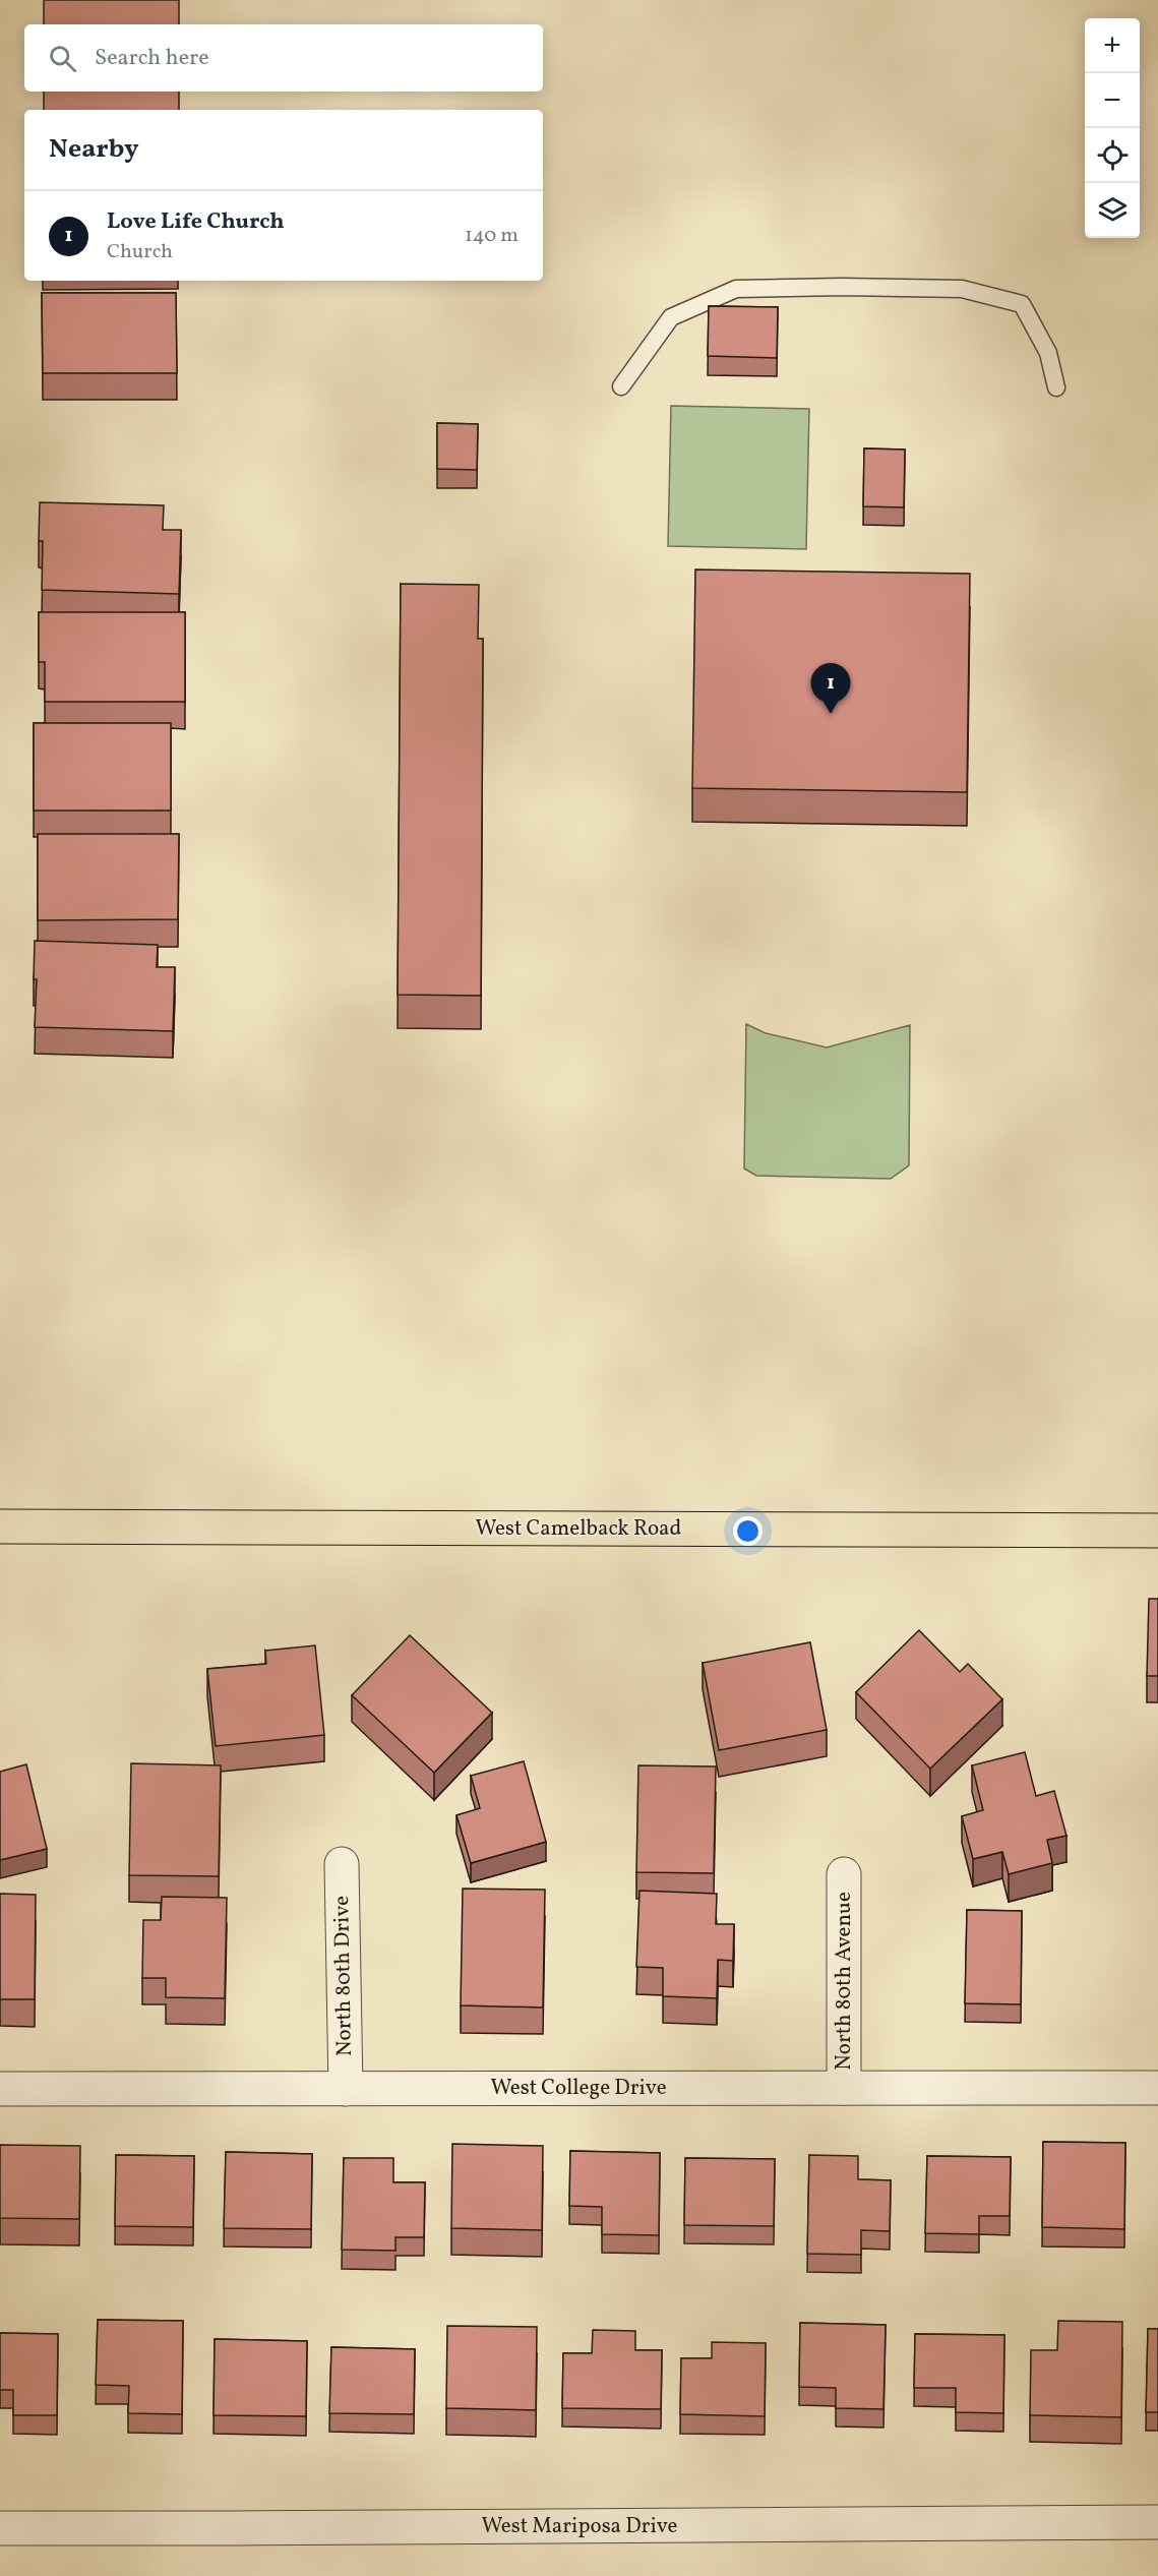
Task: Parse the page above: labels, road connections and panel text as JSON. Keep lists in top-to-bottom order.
{
  "streets": {
    "main road": ["West Camelback Road"],
    "street": [
      "North 80th Drive",
      "North 80th Avenue",
      "West College Drive",
      "West Mariposa Drive"
    ]
  },
  "crossings": [
    ["North 80th Drive", "West College Drive"],
    ["North 80th Avenue", "West College Drive"]
  ],
  "page": {
    "map_buttons": ["+", "−"],
    "search": "Search here",
    "heading": "Nearby",
    "list": [
      {
        "mark": "1",
        "name": "Love Life Church",
        "note": "Church",
        "value": "140 m"
      }
    ],
    "pins": "1"
  }
}
